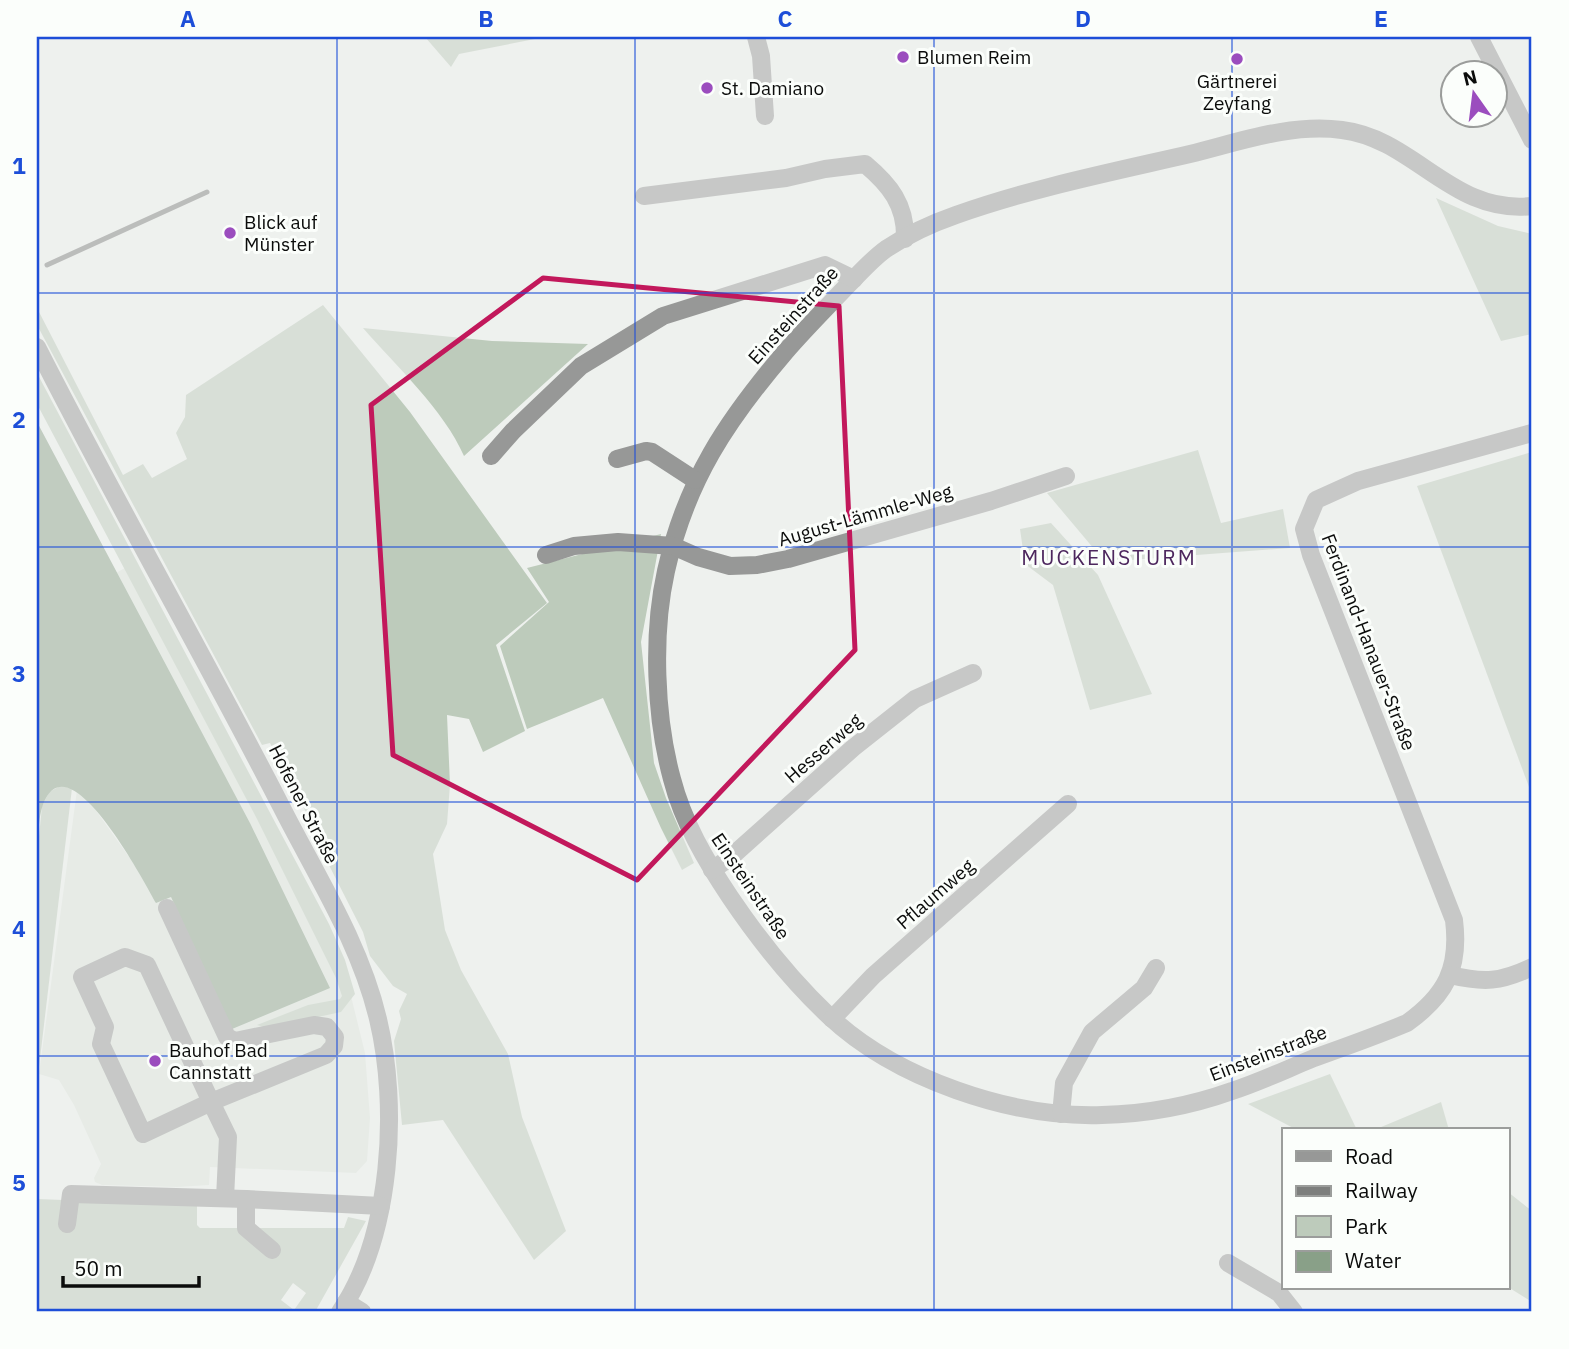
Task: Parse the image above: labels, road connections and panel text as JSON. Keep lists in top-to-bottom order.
{
  "streets": {
    "street": [
      "Einsteinstraße",
      "August-Lämmle-Weg",
      "Ferdinand-Hanauer-Straße",
      "Hesserweg",
      "Hofener Straße",
      "Pflaumweg"
    ]
  },
  "crossings": [
    ["Einsteinstraße", "August-Lämmle-Weg"],
    ["Einsteinstraße", "Ferdinand-Hanauer-Straße"],
    ["Einsteinstraße", "Hesserweg"],
    ["Einsteinstraße", "Pflaumweg"]
  ],
  "districts": ["MUCKENSTURM"],
  "places": [
    "Blumen Reim",
    "Gärtnerei Zeyfang",
    "St. Damiano",
    "Blick auf Münster",
    "Bauhof Bad Cannstatt"
  ],
  "legend": [
    "Road",
    "Railway",
    "Park",
    "Water"
  ],
  "scale_bar": "50 m",
  "north": "top",
  "grid": {
    "columns": [
      "A",
      "B",
      "C",
      "D",
      "E"
    ],
    "rows": [
      "1",
      "2",
      "3",
      "4",
      "5"
    ]
  }
}
